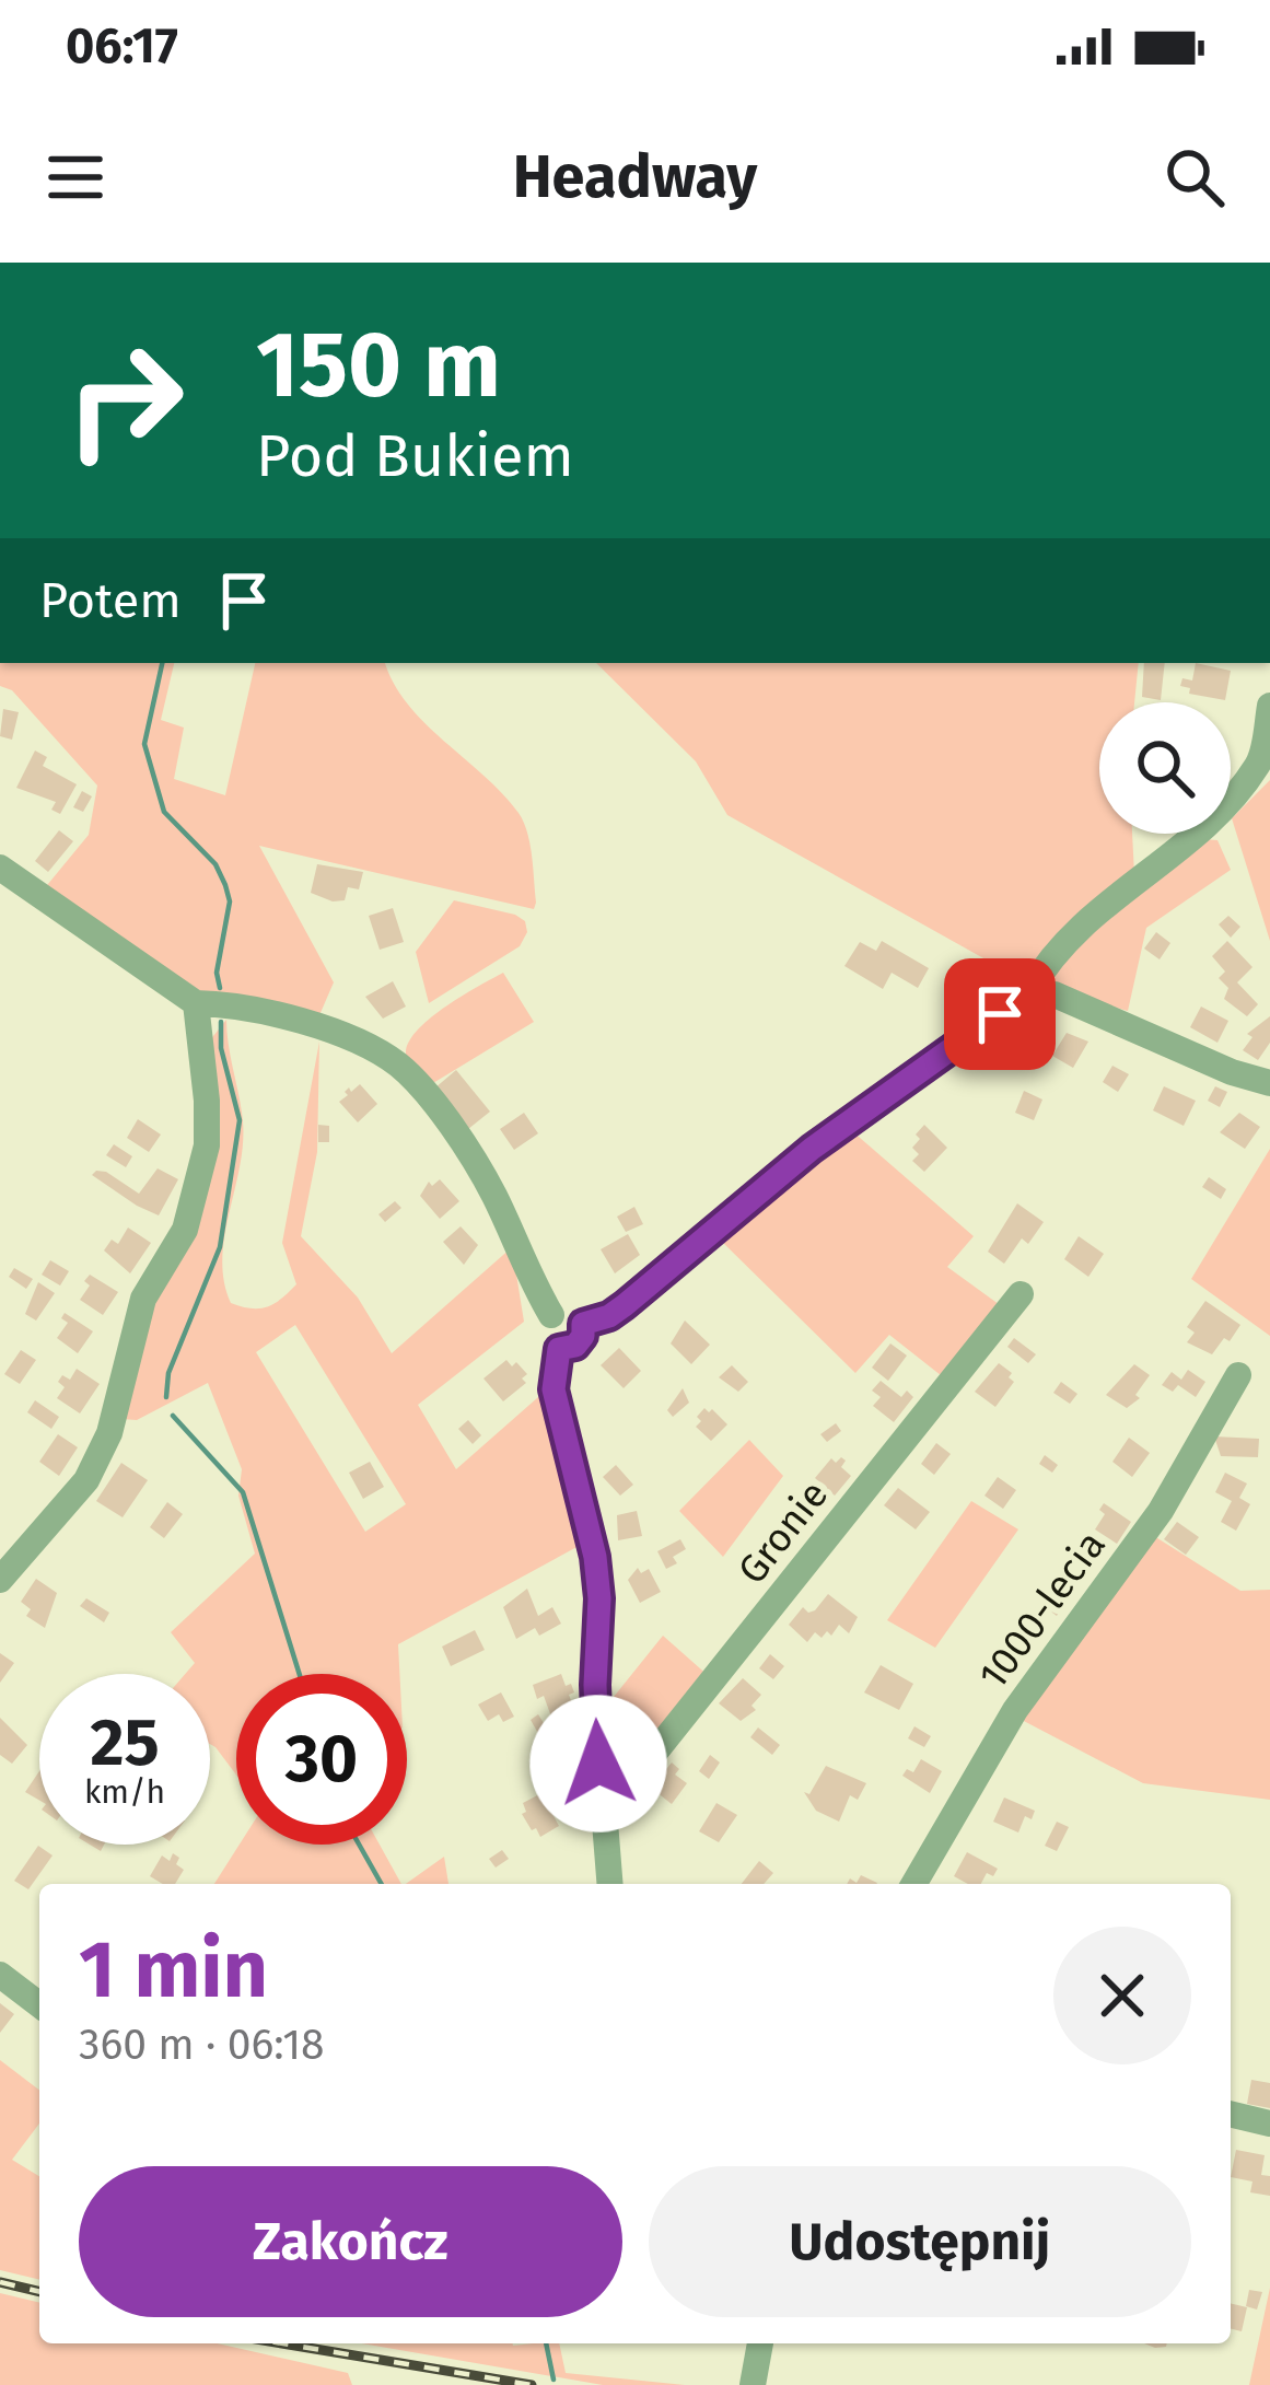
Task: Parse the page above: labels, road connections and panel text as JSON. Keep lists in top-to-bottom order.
{
  "streets": {
    "street": ["Gronie", "1000-lecia"]
  },
  "page": {
    "status": "06:17",
    "header": "Headway",
    "turn": ["150 m", "Pod Bukiem"],
    "then": "Potem",
    "speed": "25 km/h",
    "limit": "30",
    "heading": ["1 min", "360 m · 06:18"],
    "buttons": ["Zakończ", "Udostępnij"]
  }
}
